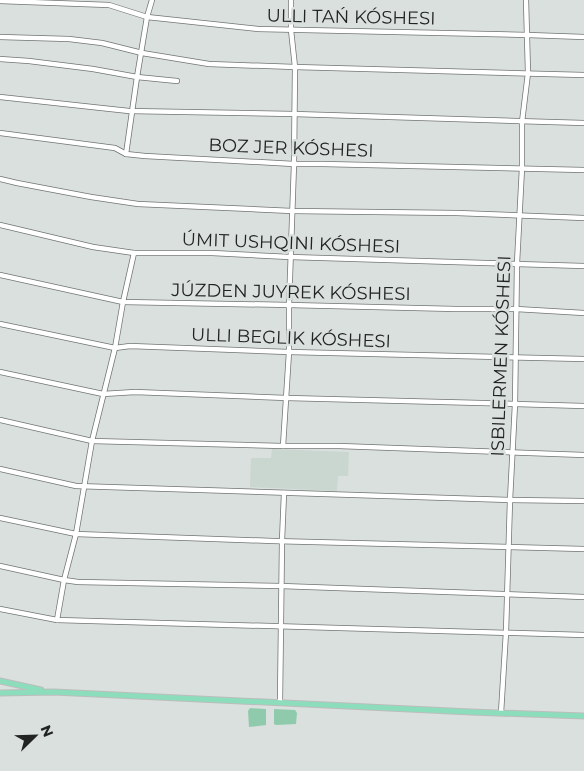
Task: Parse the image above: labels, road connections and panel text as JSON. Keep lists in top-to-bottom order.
{
  "streets": {
    "street": ["BOZ JER KÓSHESI", "JÚZDEN JUYREK KÓSHESI", "ISBILERMEN KÓSHESI"]
  },
  "crossings": [
    ["BOZ JER KÓSHESI", "ISBILERMEN KÓSHESI"],
    ["JÚZDEN JUYREK KÓSHESI", "ISBILERMEN KÓSHESI"]
  ],
  "north": "top right"
}
